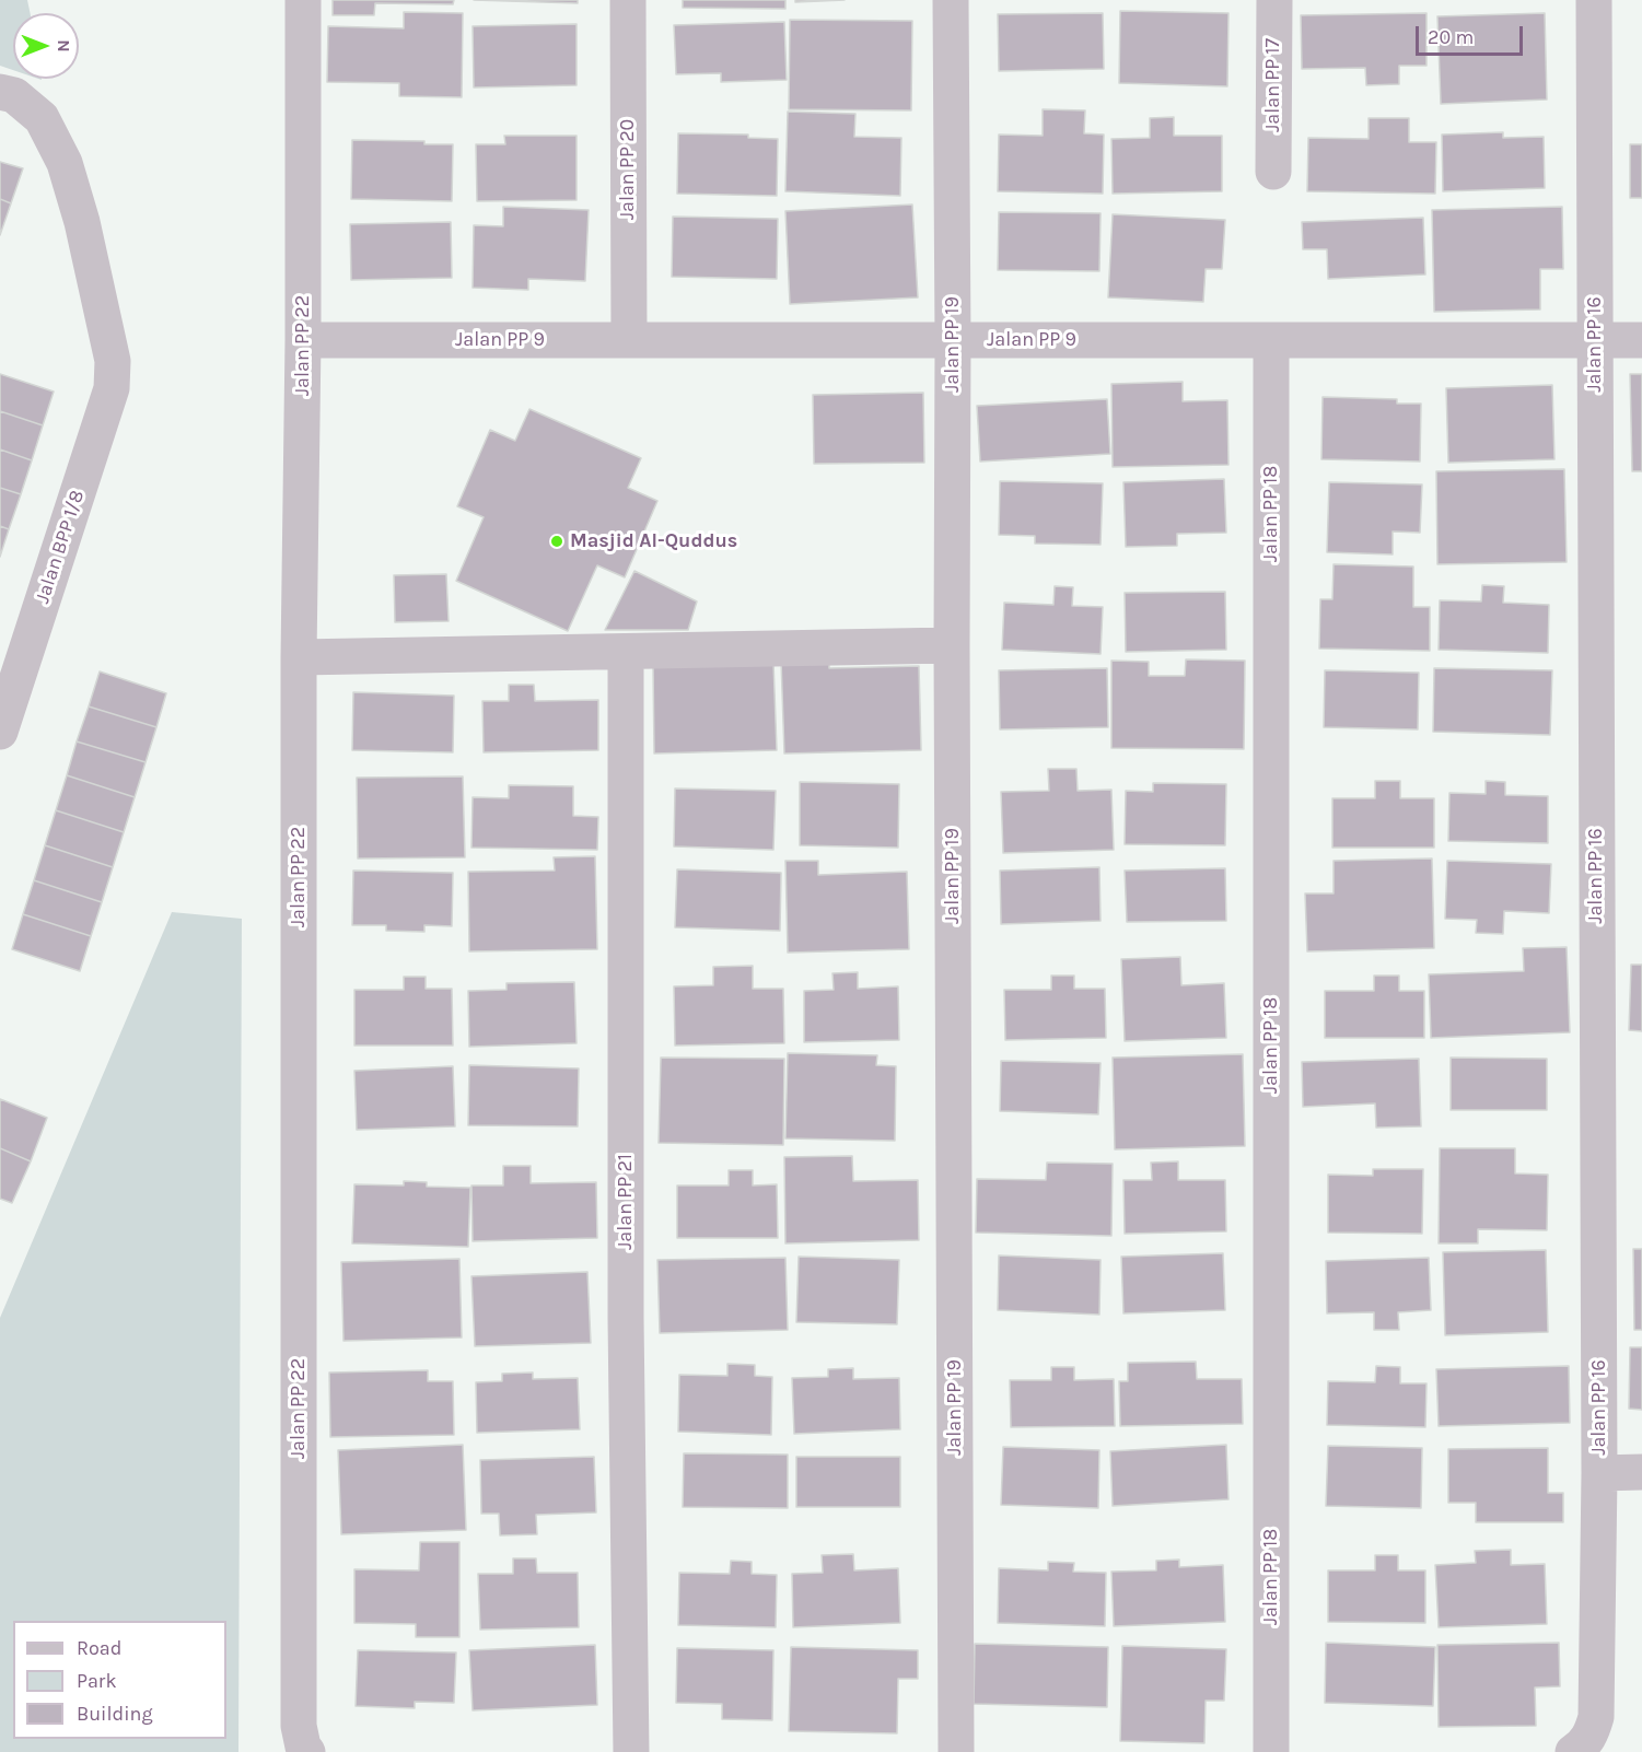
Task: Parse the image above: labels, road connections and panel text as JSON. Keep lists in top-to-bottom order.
{
  "streets": {
    "street": [
      "Jalan PP 17",
      "Jalan PP 20",
      "Jalan PP 9",
      "Jalan PP 19",
      "Jalan PP 16",
      "Jalan PP 22",
      "Jalan PP 18",
      "Jalan BPP 1/8",
      "Jalan PP 21"
    ]
  },
  "crossings": [
    ["Jalan PP 20", "Jalan PP 9"],
    ["Jalan PP 9", "Jalan PP 19"],
    ["Jalan PP 9", "Jalan PP 16"],
    ["Jalan PP 9", "Jalan PP 22"],
    ["Jalan PP 9", "Jalan PP 18"]
  ],
  "places": ["Masjid Al-Quddus"],
  "legend": ["Road", "Park", "Building"],
  "scale_bar": "20 m",
  "north": "right"
}
